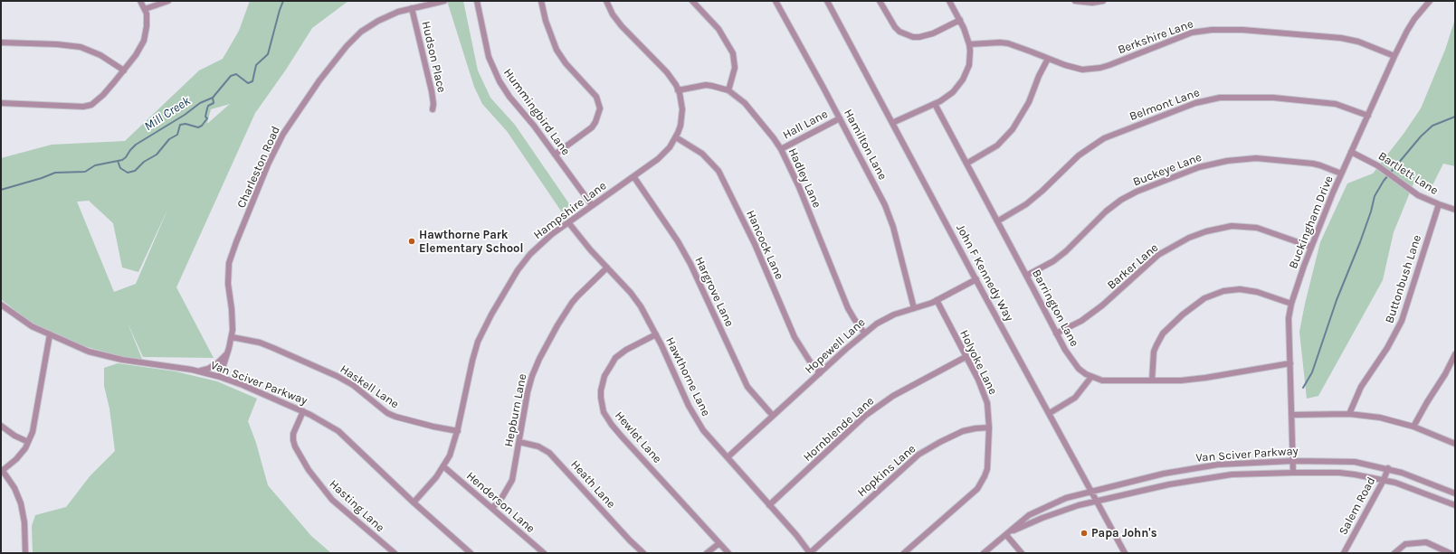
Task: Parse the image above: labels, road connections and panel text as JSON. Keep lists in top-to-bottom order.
{
  "streets": {
    "street": [
      "Berkshire Lane",
      "Hudson Place",
      "Belmont Lane",
      "Hummingbird Lane",
      "Hall Lane",
      "Hamilton Lane",
      "Charleston Road",
      "Buckeye Lane",
      "Bartlett Lane",
      "Hadley Lane",
      "Hampshire Lane",
      "Buckingham Drive",
      "Hancock Lane",
      "Barker Lane",
      "John F Kennedy Way",
      "Buttonbush Lane",
      "Hargrove Lane",
      "Barrington Lane",
      "Hopewell Lane",
      "Holyoke Lane",
      "Hawthorne Lane",
      "Van Sciver Parkway",
      "Haskell Lane",
      "Hepburn Lane",
      "Hornblende Lane",
      "Hewlet Lane",
      "Hopkins Lane",
      "Heath Lane",
      "Henderson Lane",
      "Hasting Lane",
      "Salem Road"
    ]
  },
  "crossings": [
    ["Berkshire Lane", "Buckingham Drive"],
    ["Hudson Place", "Charleston Road"],
    ["Belmont Lane", "Buckingham Drive"],
    ["Belmont Lane", "Barrington Lane"],
    ["Hummingbird Lane", "Hampshire Lane"],
    ["Hall Lane", "Hamilton Lane"],
    ["Hall Lane", "Hadley Lane"],
    ["Hamilton Lane", "Hopewell Lane"],
    ["Charleston Road", "Van Sciver Parkway"],
    ["Charleston Road", "Haskell Lane"],
    ["Buckeye Lane", "Buckingham Drive"],
    ["Buckeye Lane", "Barrington Lane"],
    ["Bartlett Lane", "Buckingham Drive"],
    ["Bartlett Lane", "Buttonbush Lane"],
    ["Hadley Lane", "Hampshire Lane"],
    ["Hadley Lane", "Hopewell Lane"],
    ["Hampshire Lane", "Hancock Lane"],
    ["Hampshire Lane", "Hargrove Lane"],
    ["Hampshire Lane", "Hawthorne Lane"],
    ["Hampshire Lane", "Van Sciver Parkway"],
    ["Hampshire Lane", "Haskell Lane"],
    ["Hampshire Lane", "Henderson Lane"],
    ["Buckingham Drive", "Barker Lane"],
    ["Buckingham Drive", "Barrington Lane"],
    ["Buckingham Drive", "Van Sciver Parkway"],
    ["Hancock Lane", "Hopewell Lane"],
    ["Barker Lane", "Barrington Lane"],
    ["John F Kennedy Way", "Hopewell Lane"],
    ["John F Kennedy Way", "Van Sciver Parkway"],
    ["Hargrove Lane", "Hopewell Lane"],
    ["Hopewell Lane", "Holyoke Lane"],
    ["Hopewell Lane", "Hawthorne Lane"],
    ["Holyoke Lane", "Hornblende Lane"],
    ["Holyoke Lane", "Hopkins Lane"],
    ["Hawthorne Lane", "Hepburn Lane"],
    ["Hawthorne Lane", "Hornblende Lane"],
    ["Hawthorne Lane", "Hewlet Lane"],
    ["Hawthorne Lane", "Hopkins Lane"],
    ["Van Sciver Parkway", "Hasting Lane"],
    ["Van Sciver Parkway", "Salem Road"],
    ["Hepburn Lane", "Heath Lane"],
    ["Hepburn Lane", "Henderson Lane"]
  ],
  "water": ["Mill Creek"],
  "places": ["Hawthorne Park Elementary School", "Papa John's"]
}
